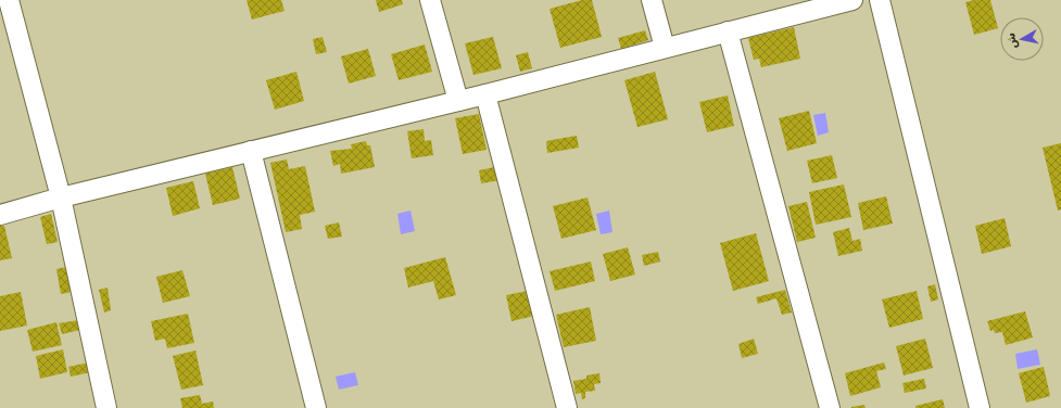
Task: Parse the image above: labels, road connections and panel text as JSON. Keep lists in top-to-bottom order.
{
  "north": "left"
}
